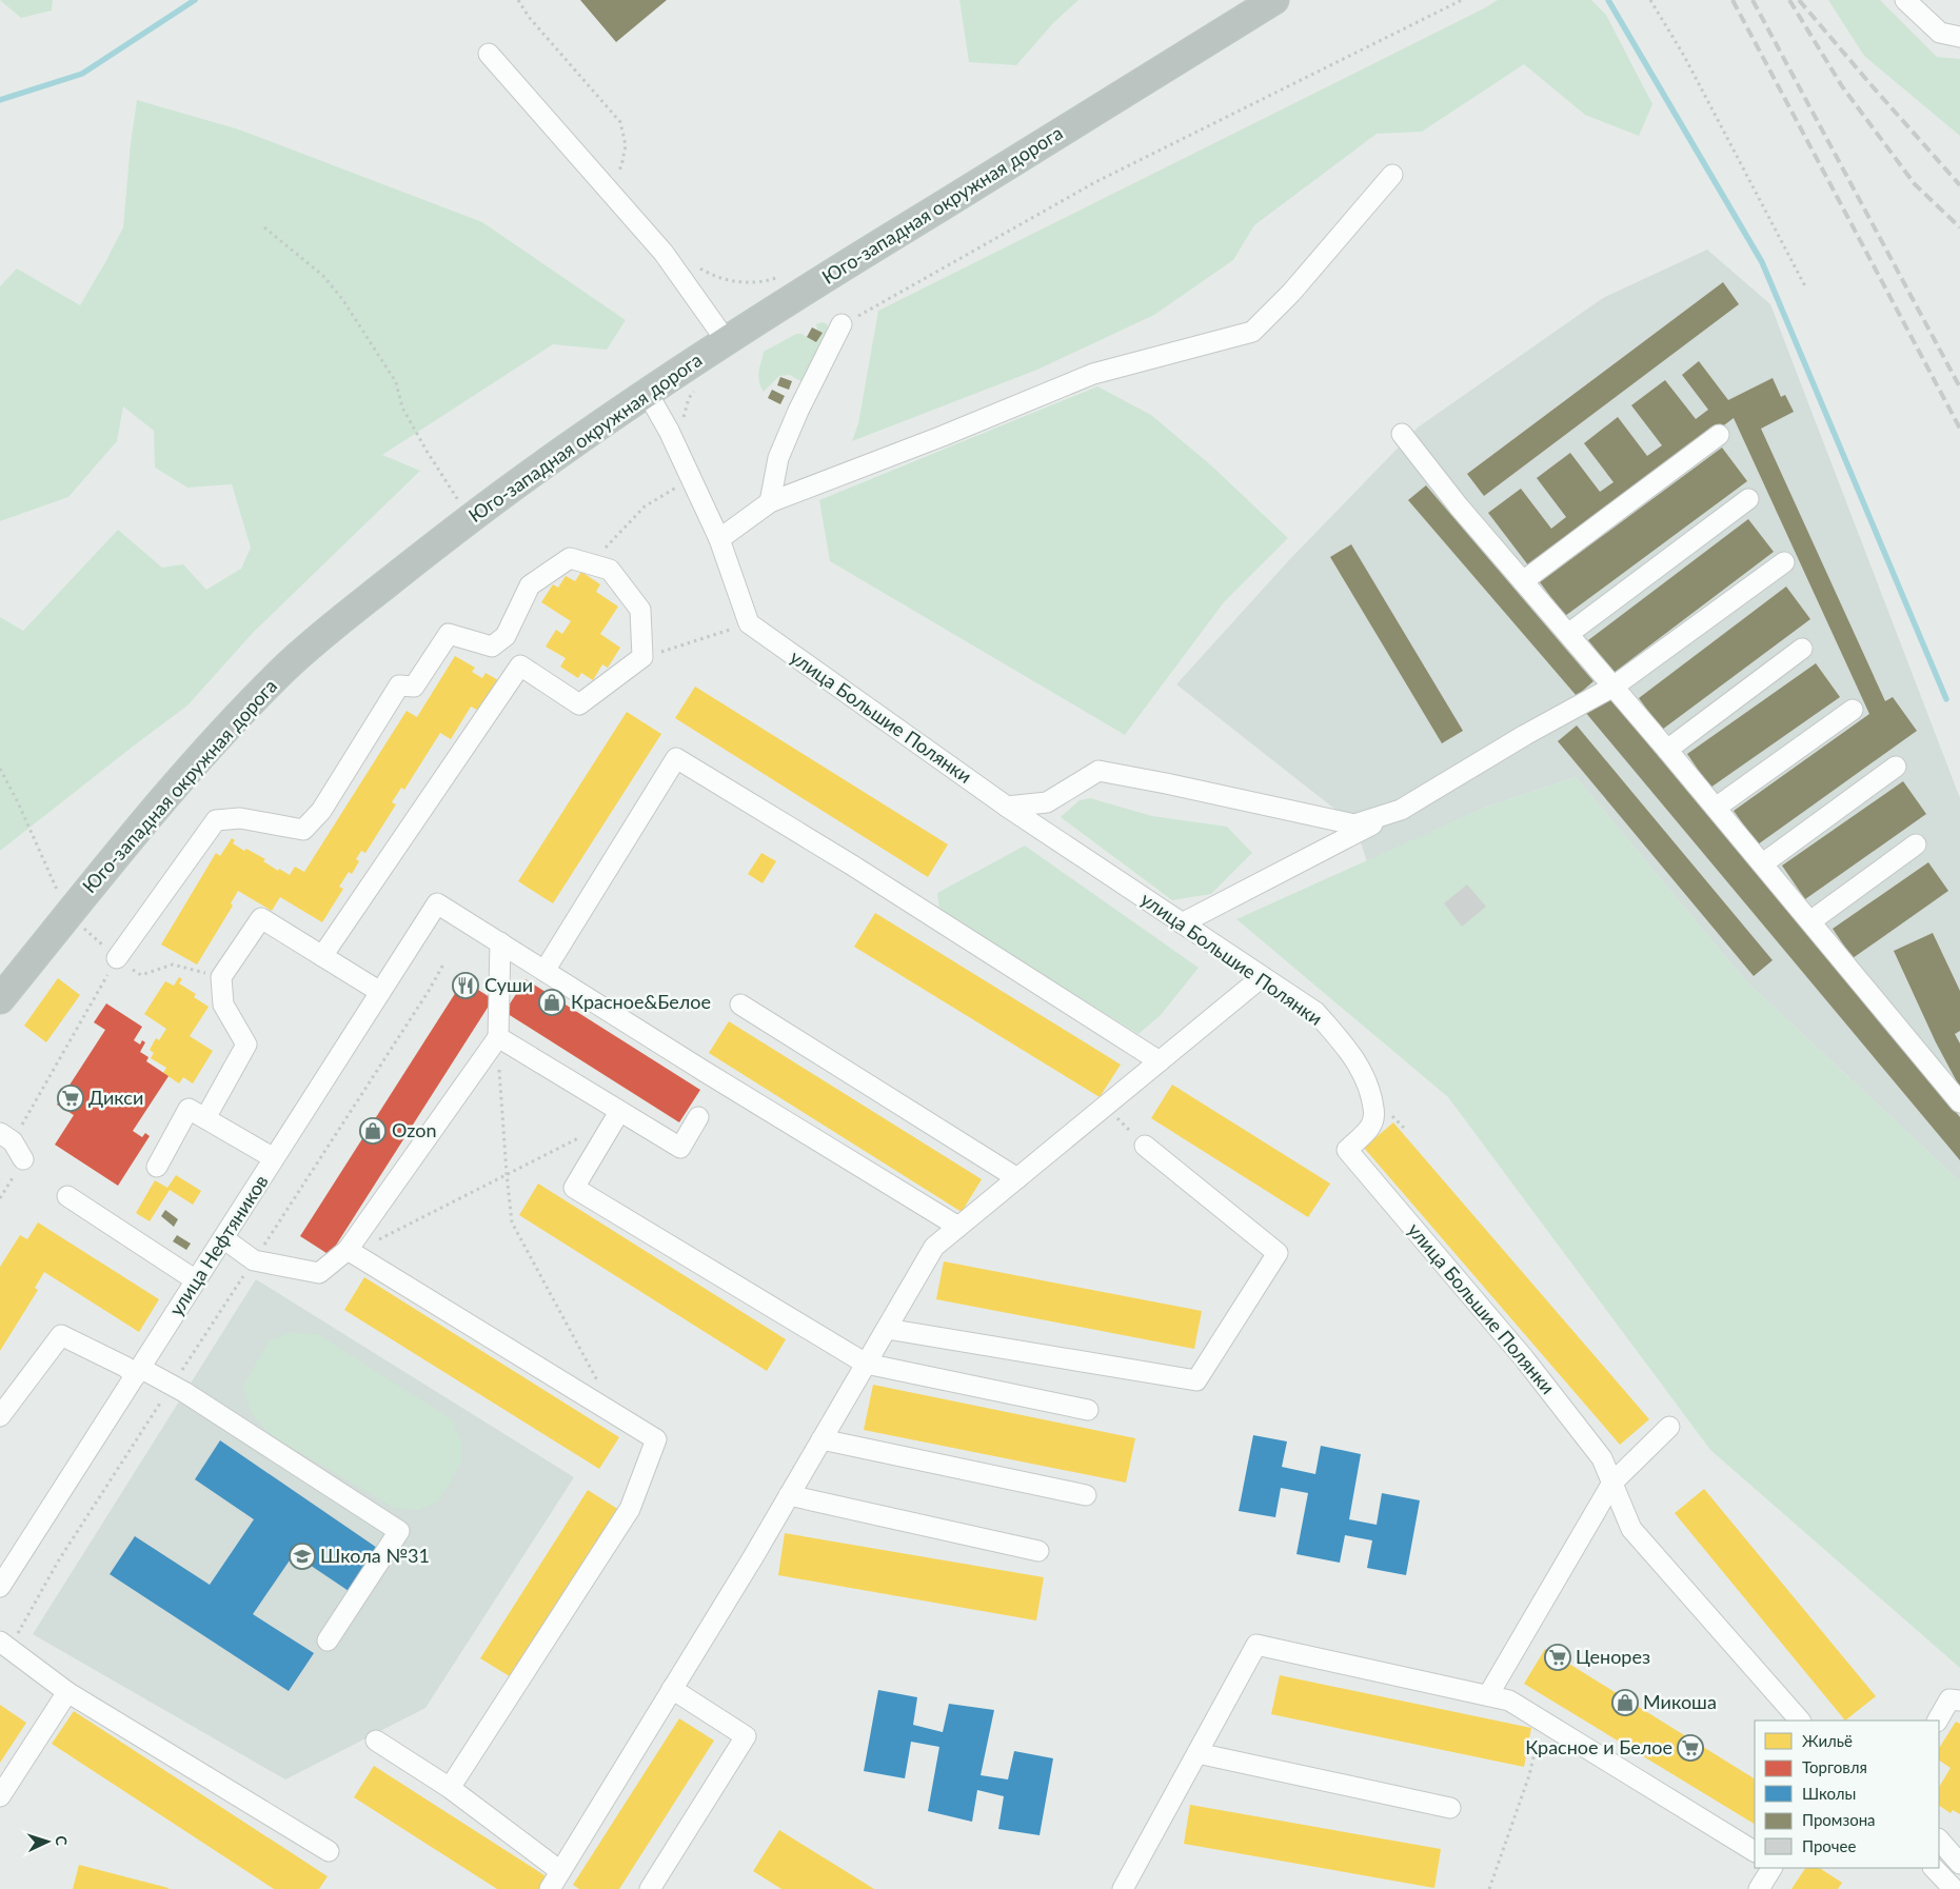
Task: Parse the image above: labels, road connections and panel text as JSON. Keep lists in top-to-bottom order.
{
  "streets": {
    "highway": ["Юго-западная окружная дорога"],
    "street": ["улица Большие Полянки", "улица Нефтяников"]
  },
  "places": {
    "restaurant": ["Суши"],
    "shop": ["Красное&Белое", "Ozon", "Микоша"],
    "supermarket": ["Дикси", "Ценорез", "Красное и Белое"],
    "school or university": ["Школа №31"]
  },
  "legend": [
    "Жильё",
    "Торговля",
    "Школы",
    "Промзона",
    "Прочее"
  ],
  "north": "right"
}
